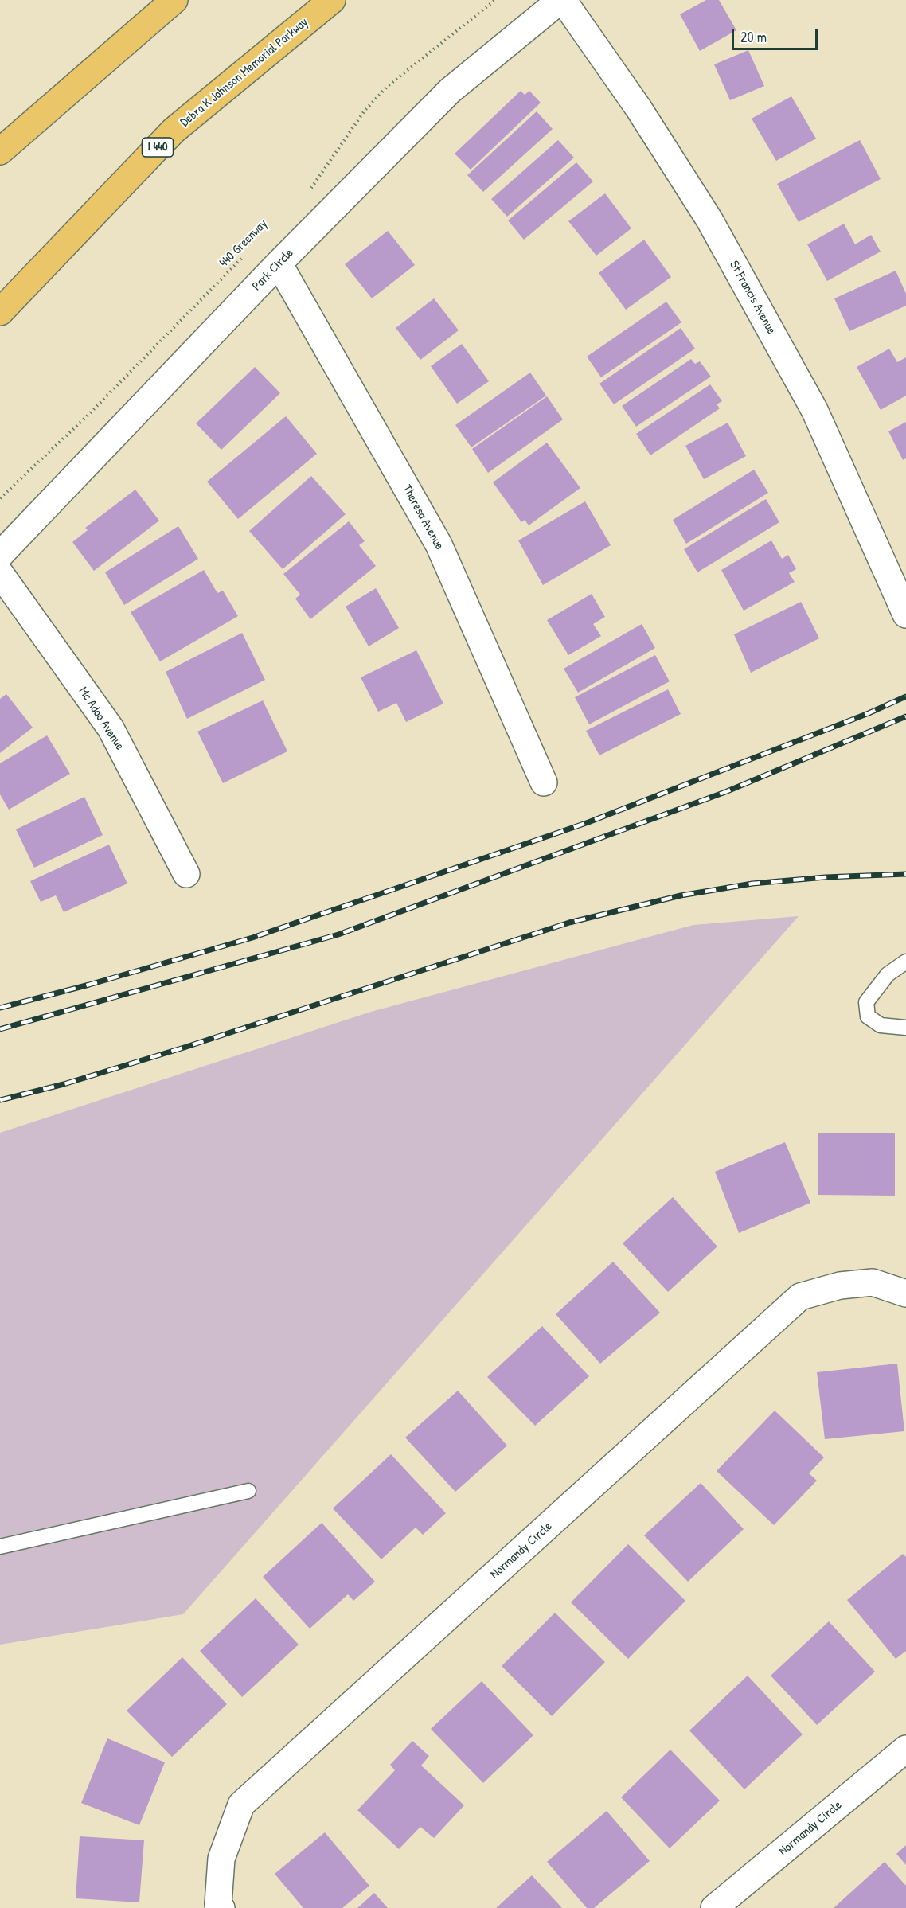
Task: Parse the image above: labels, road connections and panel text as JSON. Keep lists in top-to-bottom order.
{
  "streets": {
    "highway": ["Debra K Johnson Memorial Parkway", "I 440"],
    "street": [
      "Park Circle",
      "St Francis Avenue",
      "Theresa Avenue",
      "Mc Adoo Avenue",
      "Normandy Circle"
    ],
    "path": ["440 Greenway"]
  },
  "crossings": [
    ["Park Circle", "St Francis Avenue"],
    ["Park Circle", "Theresa Avenue"]
  ],
  "scale_bar": "20 m"
}
